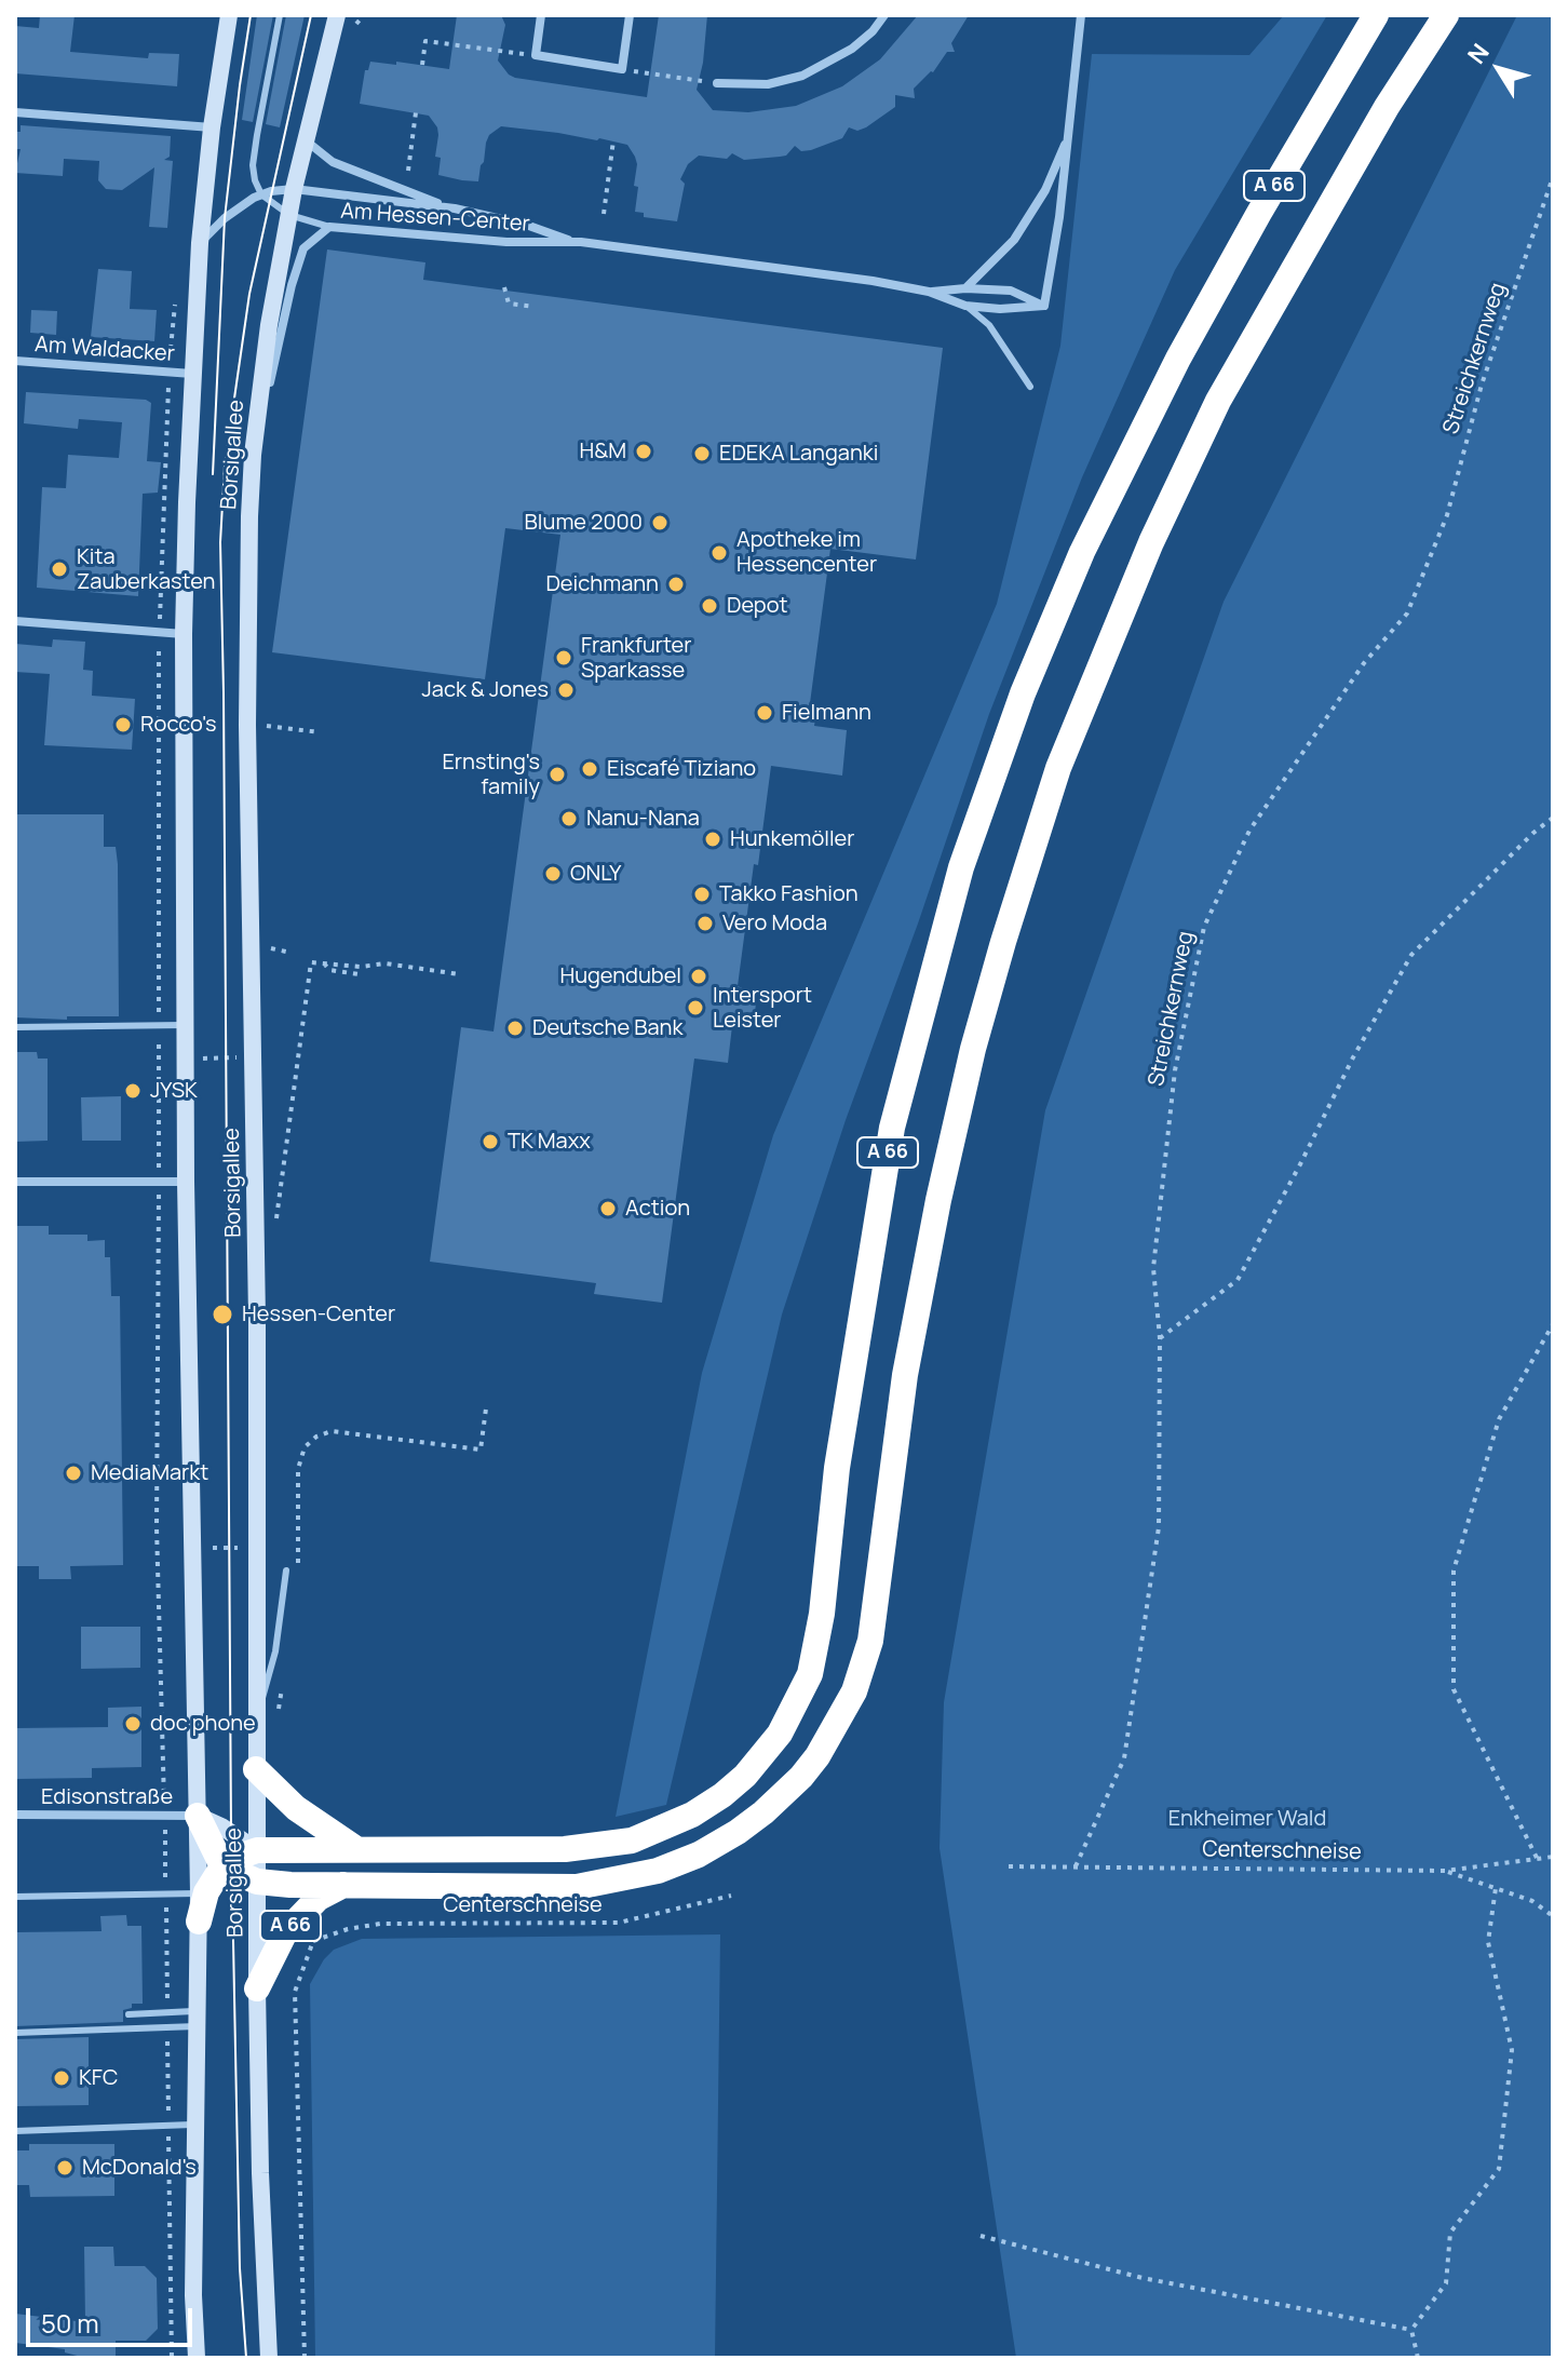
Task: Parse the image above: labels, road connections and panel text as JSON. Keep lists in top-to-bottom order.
{
  "streets": {
    "highway": ["A 66"],
    "main road": ["Borsigallee"],
    "street": ["Am Hessen-Center", "Am Waldacker", "Edisonstraße"],
    "path": ["Streichkernweg", "Centerschneise"]
  },
  "crossings": [
    ["A 66", "Borsigallee"],
    ["Am Hessen-Center", "Borsigallee"],
    ["Am Waldacker", "Borsigallee"],
    ["Streichkernweg", "Centerschneise"],
    ["Borsigallee", "Edisonstraße"]
  ],
  "parks": ["Enkheimer Wald"],
  "places": [
    "H&M",
    "EDEKA Langanki",
    "Blume 2000",
    "Apotheke im Hessencenter",
    "Kita Zauberkasten",
    "Deichmann",
    "Depot",
    "Frankfurter Sparkasse",
    "Jack & Jones",
    "Fielmann",
    "Rocco's",
    "Eiscafé Tiziano",
    "Ernsting's family",
    "Nanu-Nana",
    "Hunkemöller",
    "ONLY",
    "Takko Fashion",
    "Vero Moda",
    "Hugendubel",
    "Intersport Leister",
    "Deutsche Bank",
    "JYSK",
    "TK Maxx",
    "Action",
    "Hessen-Center",
    "MediaMarkt",
    "doc phone",
    "KFC",
    "McDonald's"
  ],
  "scale_bar": "50 m",
  "north": "top left"
}
